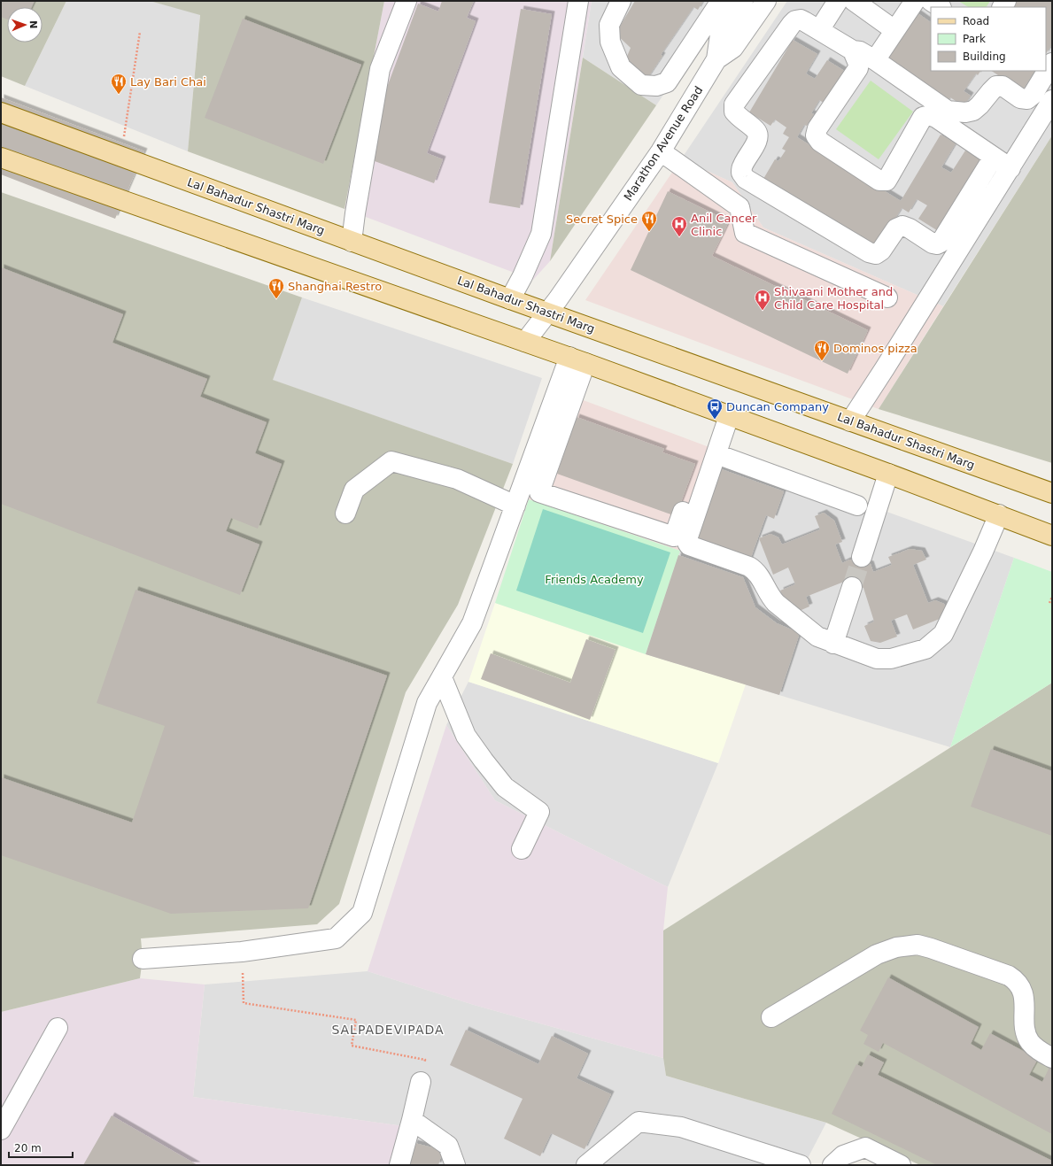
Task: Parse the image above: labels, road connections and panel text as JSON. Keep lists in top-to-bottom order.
{
  "streets": {
    "main road": ["Lal Bahadur Shastri Marg"],
    "street": ["Marathon Avenue Road"]
  },
  "crossings": [
    ["Marathon Avenue Road", "Lal Bahadur Shastri Marg"]
  ],
  "districts": ["SALPADEVIPADA"],
  "parks": ["Friends Academy"],
  "places": {
    "restaurant": [
      "Lay Bari Chai",
      "Secret Spice",
      "Shanghai Restro",
      "Dominos pizza"
    ],
    "hospital": ["Anil Cancer Clinic", "Shivaani Mother and Child Care Hospital"],
    "bus stop": ["Duncan Company"]
  },
  "legend": ["Road", "Park", "Building"],
  "scale_bar": "20 m",
  "north": "right"
}
